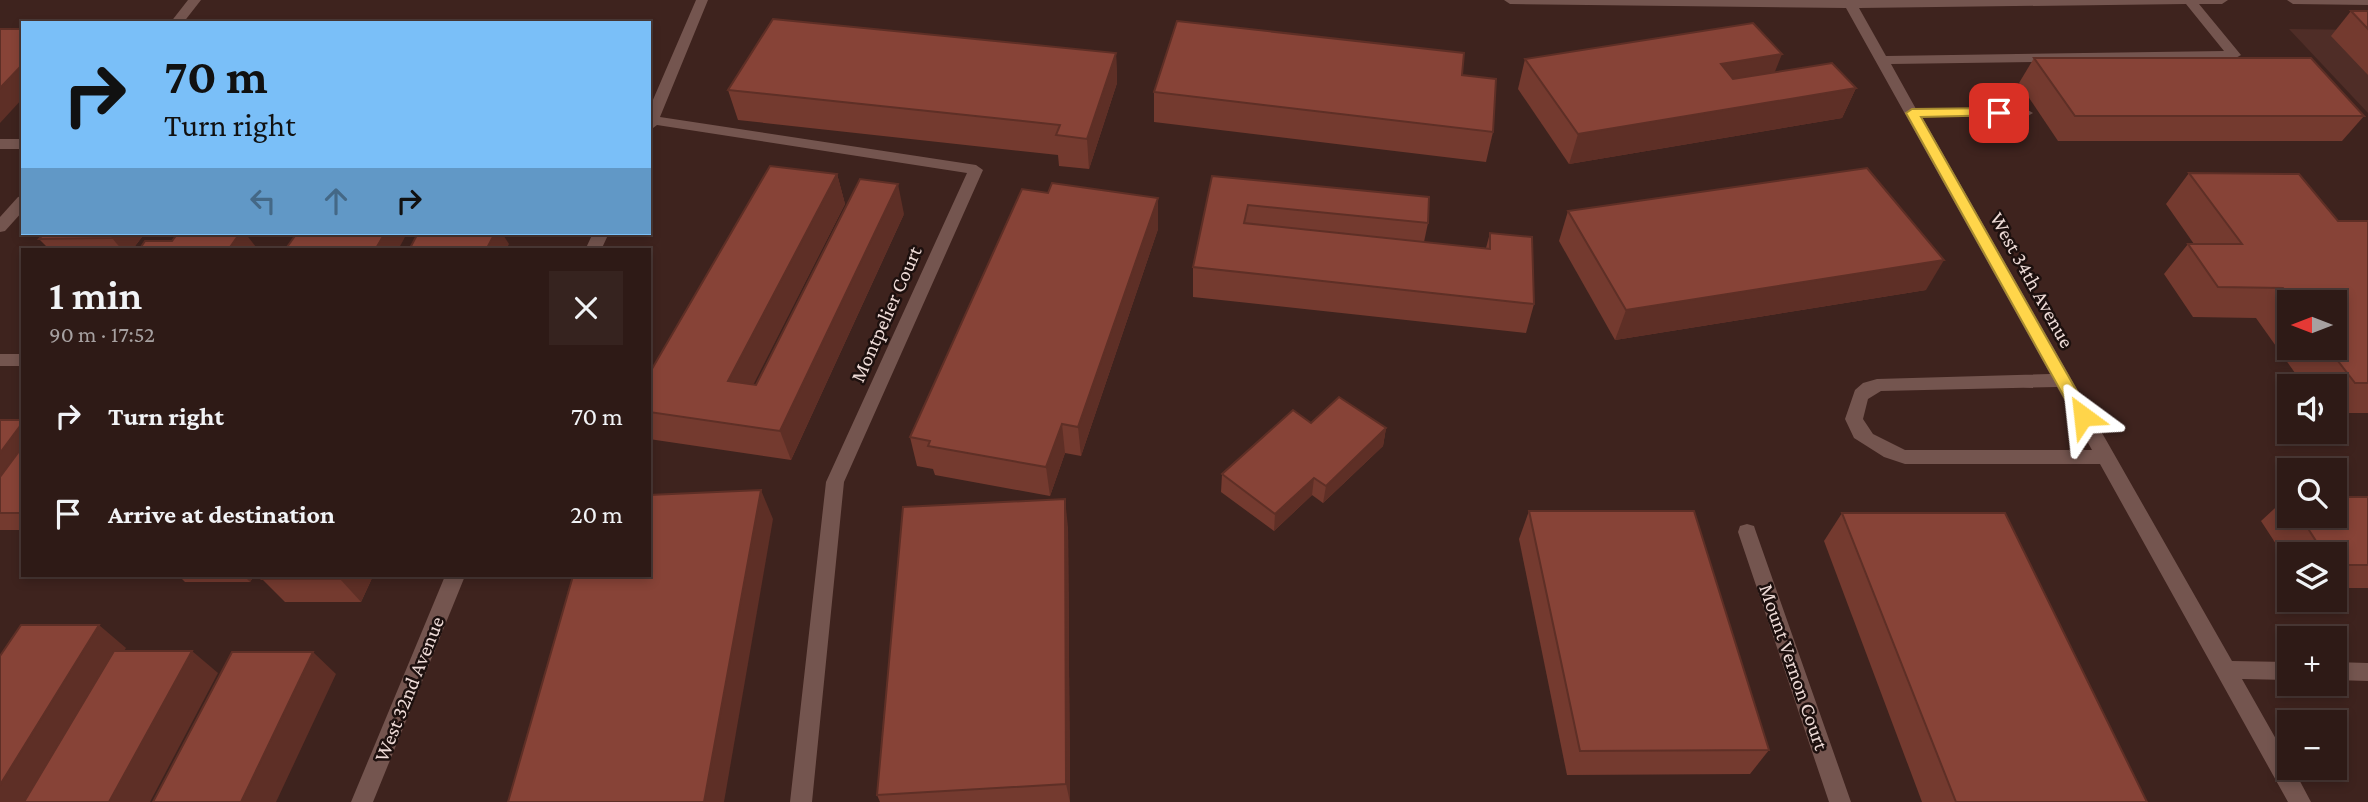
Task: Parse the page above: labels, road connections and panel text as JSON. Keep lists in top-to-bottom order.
{
  "streets": {
    "street": [
      "West 34th Avenue",
      "Montpelier Court",
      "Mount Vernon Court",
      "West 32nd Avenue"
    ]
  },
  "north": "left",
  "page": {
    "turn": ["70 m", "Turn right"],
    "heading": ["1 min", "90 m · 17:52"],
    "map_buttons": ["+", "−"],
    "list": [
      {
        "name": "Turn right",
        "value": "70 m"
      },
      {
        "name": "Arrive at destination",
        "value": "20 m"
      }
    ]
  }
}
